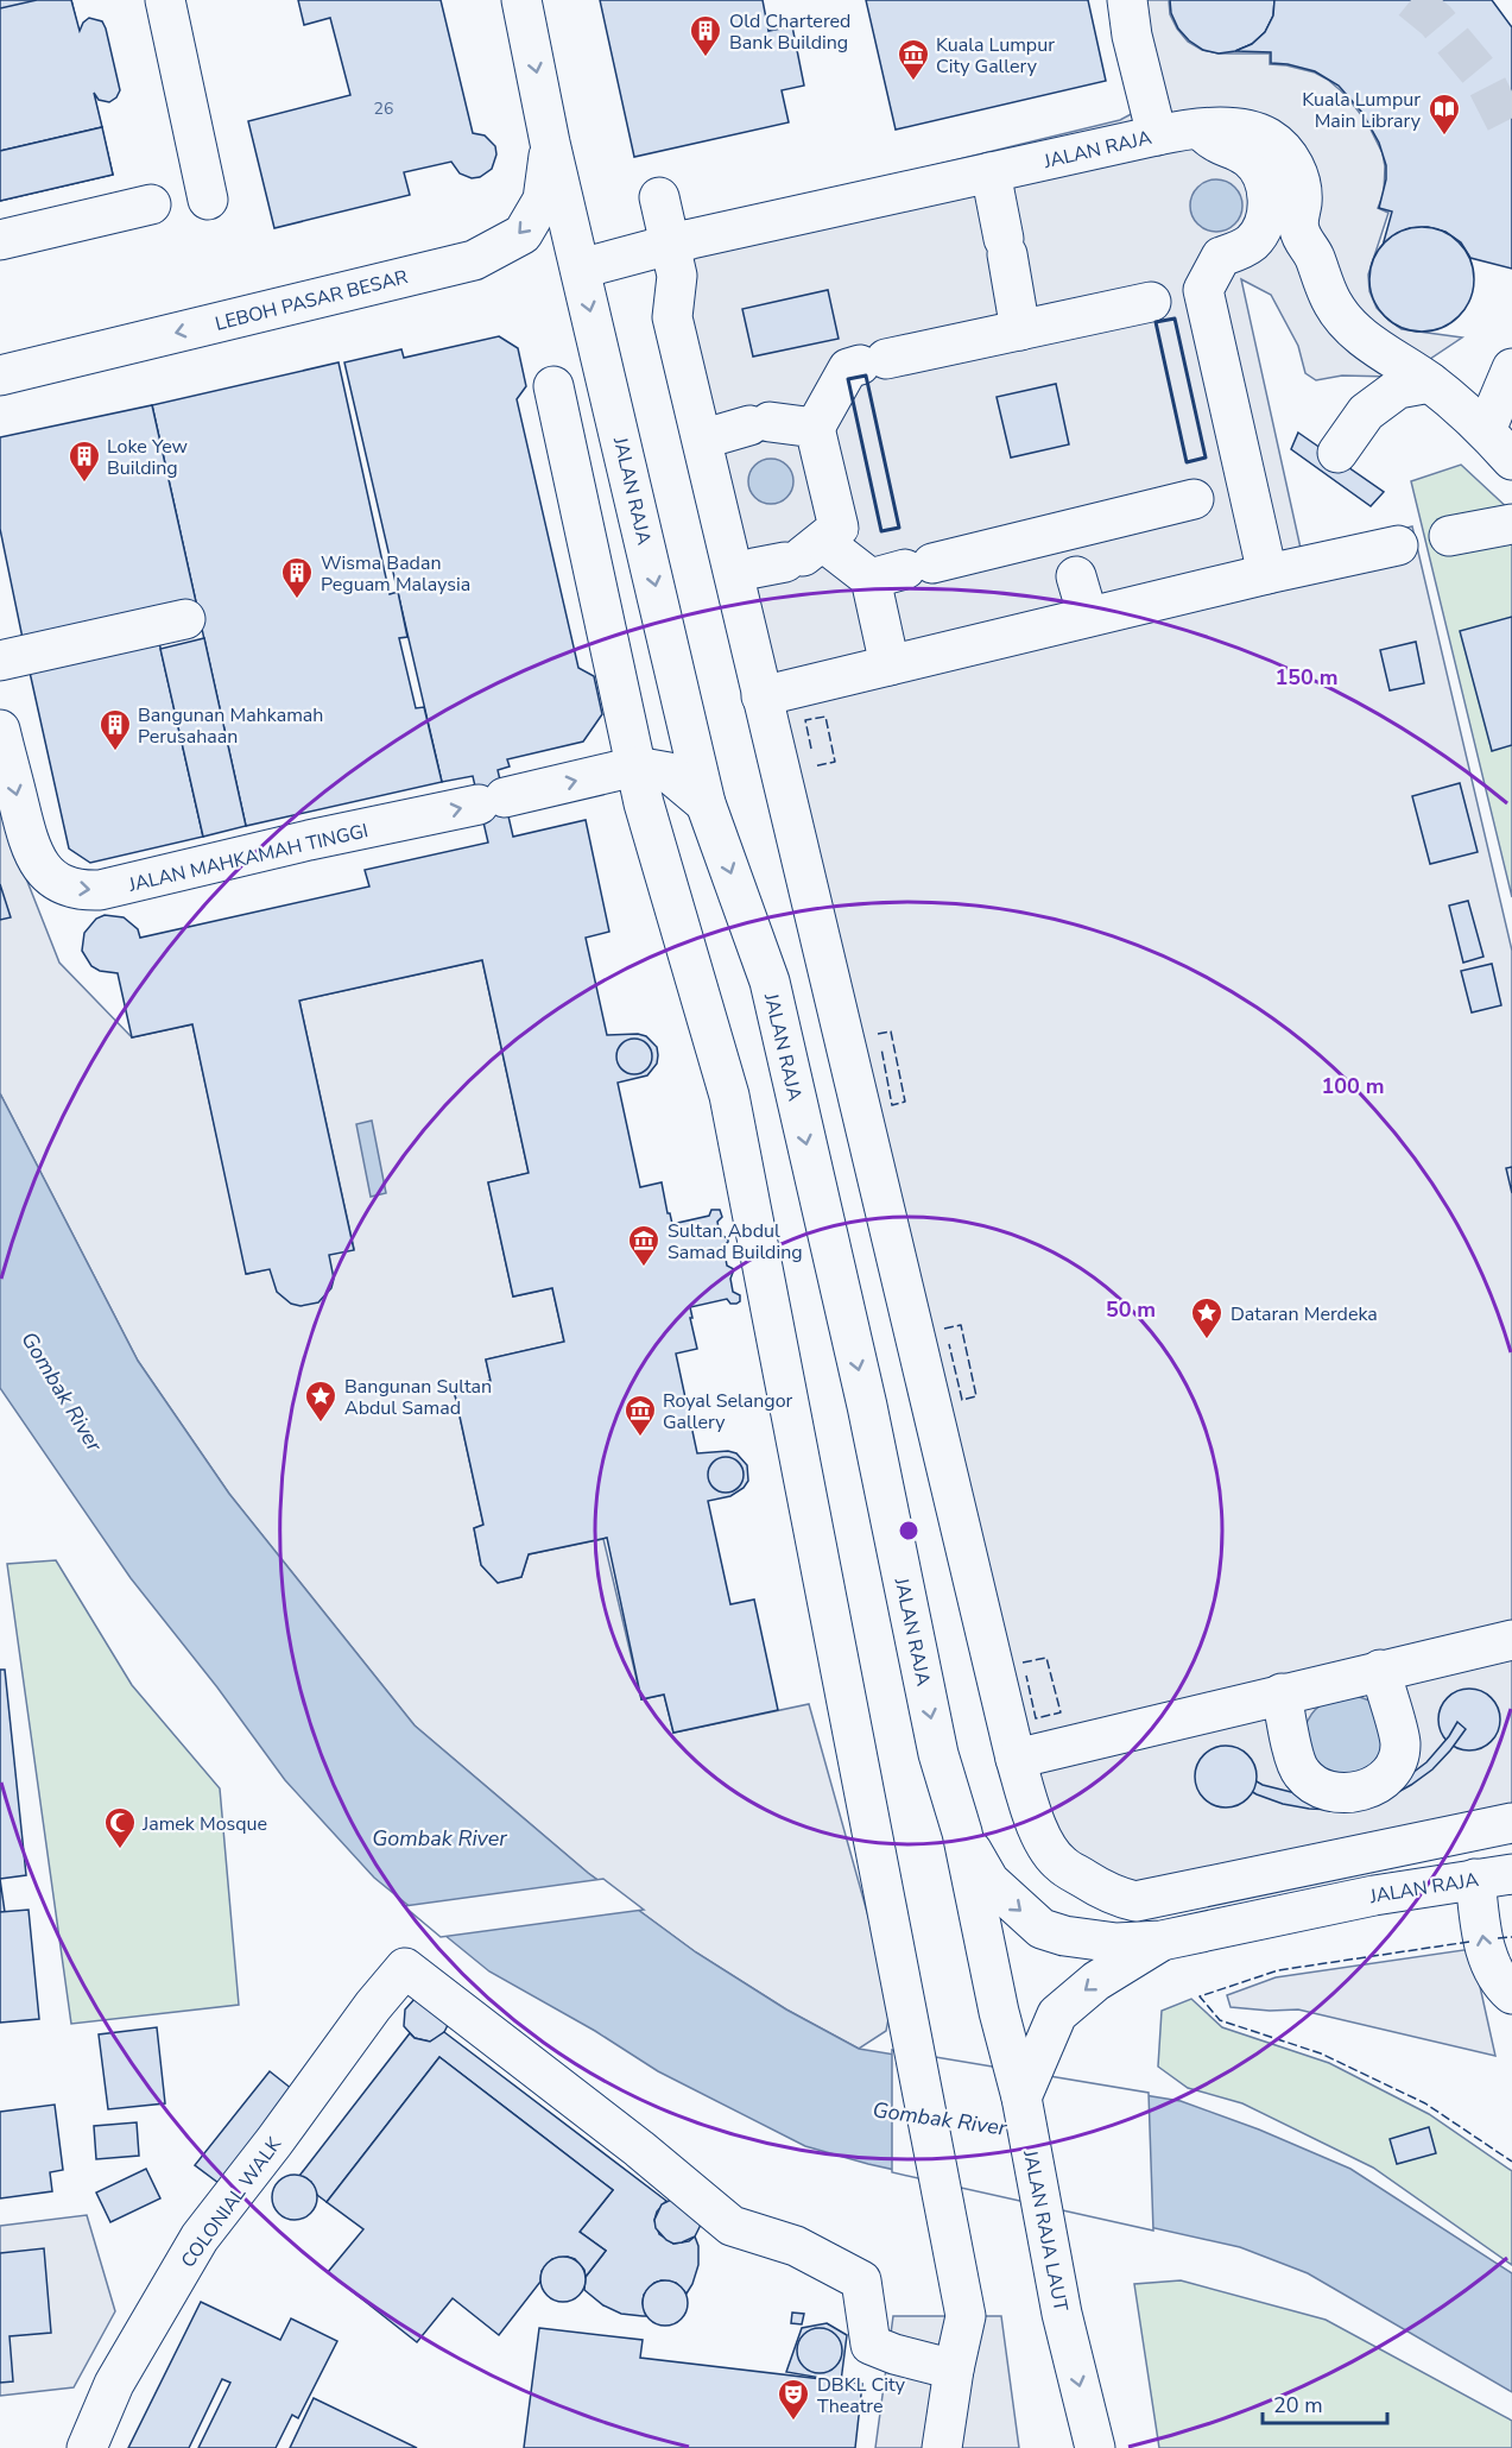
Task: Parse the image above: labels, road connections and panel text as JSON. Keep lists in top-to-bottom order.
{
  "streets": {
    "street": [
      "JALAN RAJA",
      "LEBOH PASAR BESAR",
      "JALAN MAHKAMAH TINGGI",
      "COLONIAL WALK",
      "JALAN RAJA LAUT"
    ]
  },
  "crossings": [
    ["JALAN RAJA", "LEBOH PASAR BESAR"],
    ["JALAN RAJA", "JALAN MAHKAMAH TINGGI"],
    ["JALAN RAJA", "JALAN RAJA LAUT"]
  ],
  "one_way": ["JALAN MAHKAMAH TINGGI"],
  "water": ["Gombak River"],
  "places": {
    "building": [
      "Old Chartered Bank Building",
      "Loke Yew Building",
      "Wisma Badan Peguam Malaysia",
      "Bangunan Mahkamah Perusahaan"
    ],
    "museum": ["Kuala Lumpur City Gallery", "Sultan Abdul Samad Building", "Royal Selangor Gallery"],
    "library": ["Kuala Lumpur Main Library"],
    "place": ["Dataran Merdeka", "Bangunan Sultan Abdul Samad"],
    "mosque": ["Jamek Mosque"],
    "theatre": ["DBKL City Theatre"]
  },
  "house_numbers": ["26"],
  "scale_bar": "20 m",
  "rings": ["150 m", "100 m", "50 m"]
}
